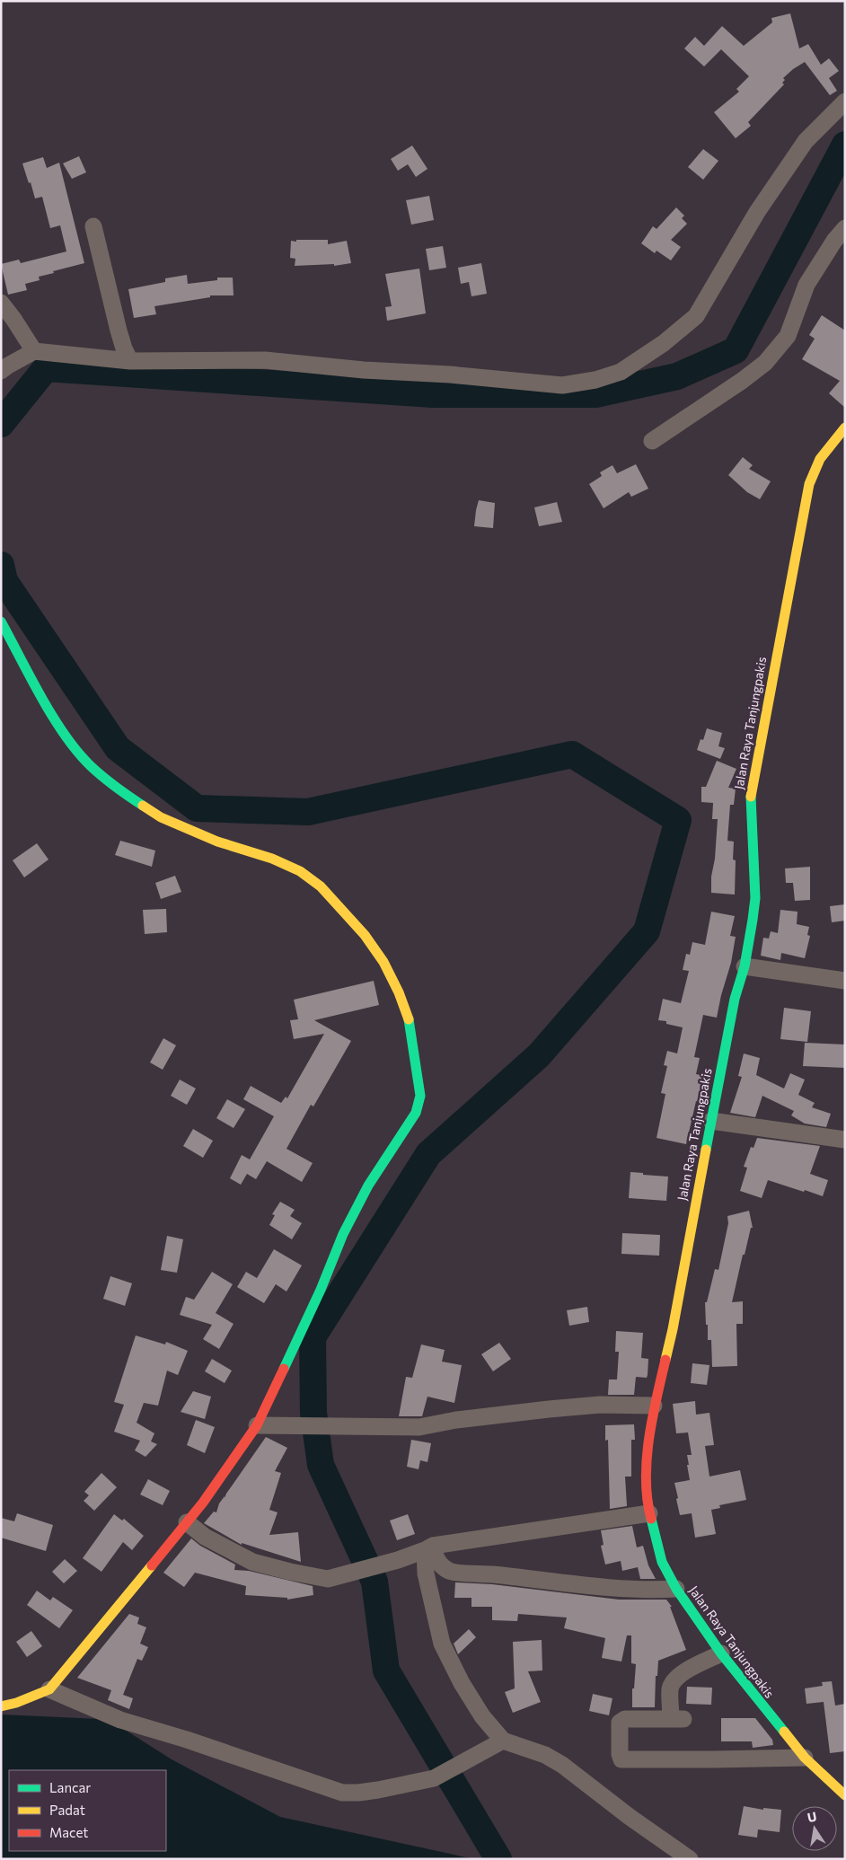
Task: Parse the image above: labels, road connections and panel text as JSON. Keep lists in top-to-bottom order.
{
  "streets": {
    "street": ["Jalan Raya Tanjungpakis"]
  },
  "legend": ["Lancar", "Padat", "Macet"],
  "north": "top"
}
